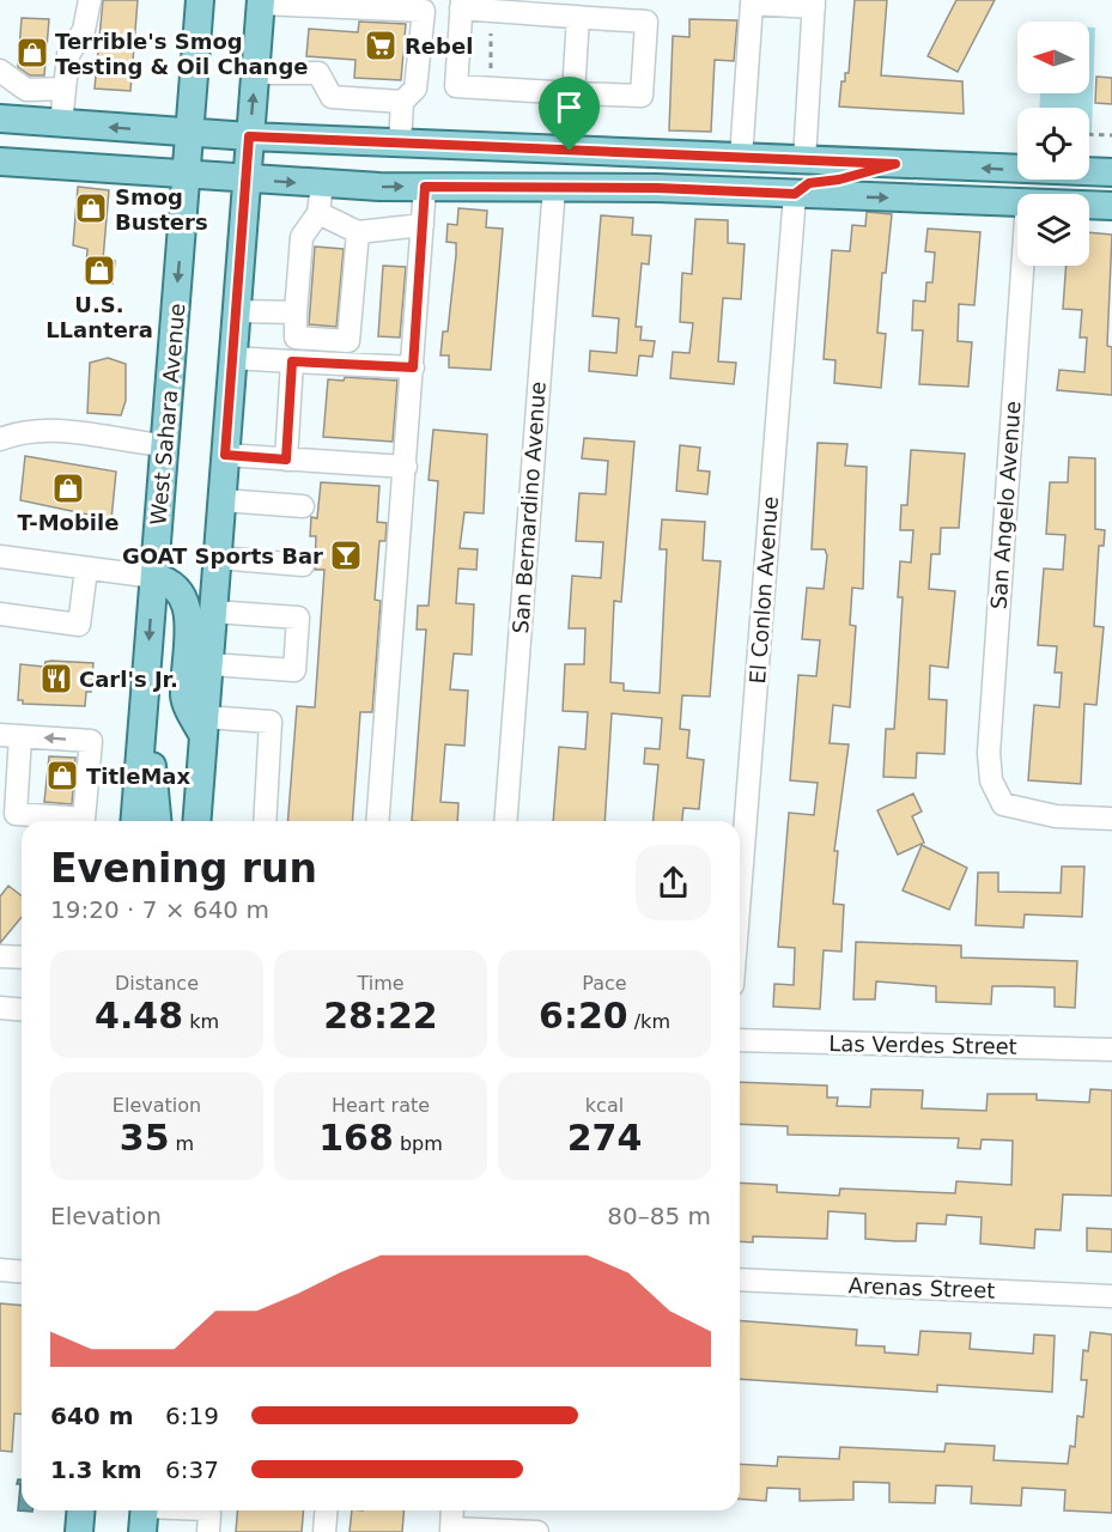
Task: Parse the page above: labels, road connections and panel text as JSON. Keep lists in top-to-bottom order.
{
  "streets": {
    "main road": ["West Sahara Avenue"],
    "street": [
      "San Angelo Avenue",
      "San Bernardino Avenue",
      "El Conlon Avenue",
      "Las Verdes Street",
      "Arenas Street"
    ]
  },
  "places": {
    "supermarket": ["Rebel"],
    "shop": [
      "Terrible's Smog Testing & Oil Change",
      "Smog Busters",
      "U.S. LLantera",
      "T-Mobile",
      "TitleMax"
    ],
    "bar": ["GOAT Sports Bar"],
    "restaurant": ["Carl's Jr."]
  },
  "north": "left",
  "page": {
    "heading": ["Evening run", "19:20 · 7 × 640 m"],
    "stats": [
      ["Distance", "4.48 km"],
      ["Time", "28:22"],
      ["Pace", "6:20 /km"],
      ["Elevation", "35 m"],
      ["Heart rate", "168 bpm"],
      ["kcal", "274"]
    ],
    "chart": ["Elevation", "80–85 m"],
    "list": [
      {
        "name": "640 m",
        "note": "6:19"
      },
      {
        "name": "1.3 km",
        "note": "6:37"
      }
    ]
  }
}
